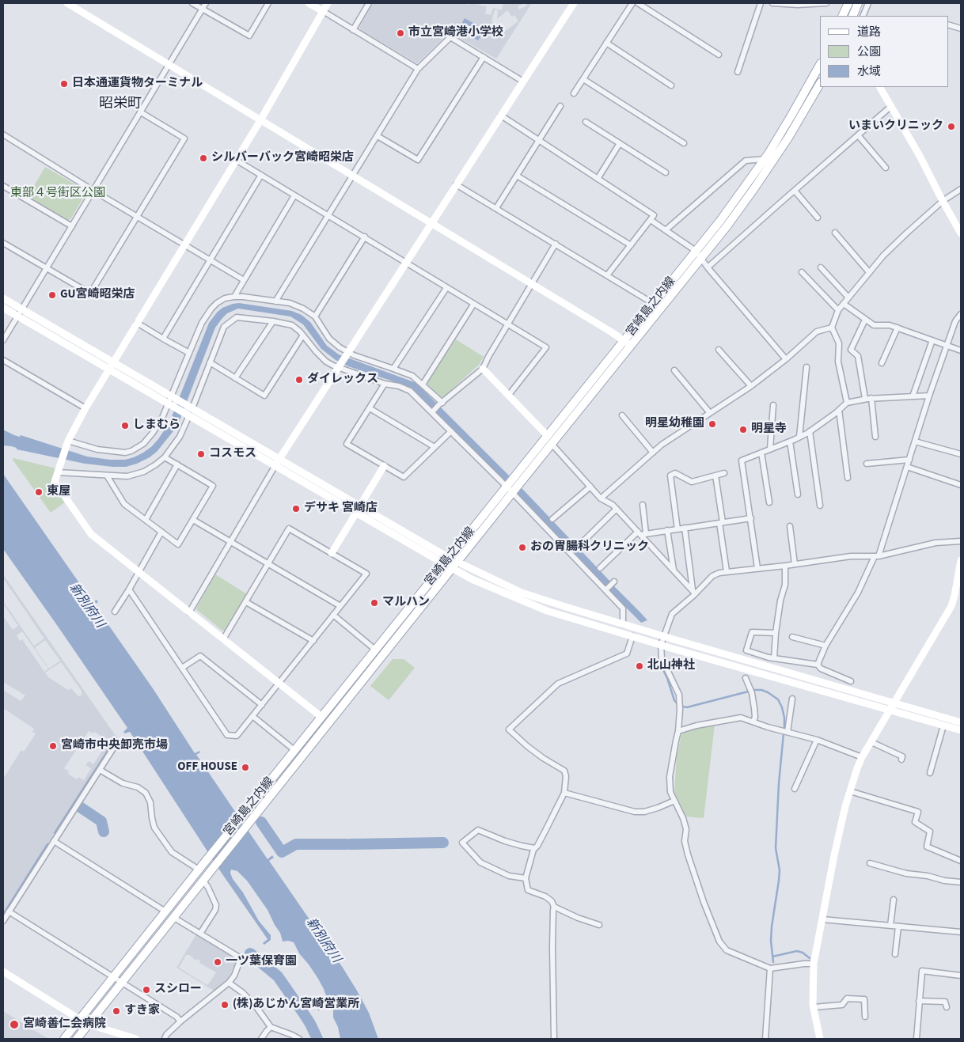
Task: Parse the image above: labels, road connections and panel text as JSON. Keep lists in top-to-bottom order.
{
  "streets": {
    "main road": ["宮崎島之内線"]
  },
  "districts": ["昭栄町"],
  "water": ["新別府川"],
  "parks": ["東部４号街区公園"],
  "places": [
    "市立宮崎港小学校",
    "日本通運貨物ターミナル",
    "いまいクリニック",
    "シルバーバック宮崎昭栄店",
    "GU宮崎昭栄店",
    "ダイレックス",
    "明星幼稚園",
    "しまむら",
    "明星寺",
    "コスモス",
    "東屋",
    "デサキ 宮崎店",
    "おの胃腸科クリニック",
    "マルハン",
    "北山神社",
    "宮崎市中央卸売市場",
    "OFF HOUSE",
    "一ツ葉保育園",
    "スシロー",
    "(株)あじかん宮崎営業所",
    "すき家",
    "宮崎善仁会病院"
  ],
  "legend": ["道路", "公園", "水域"]
}
